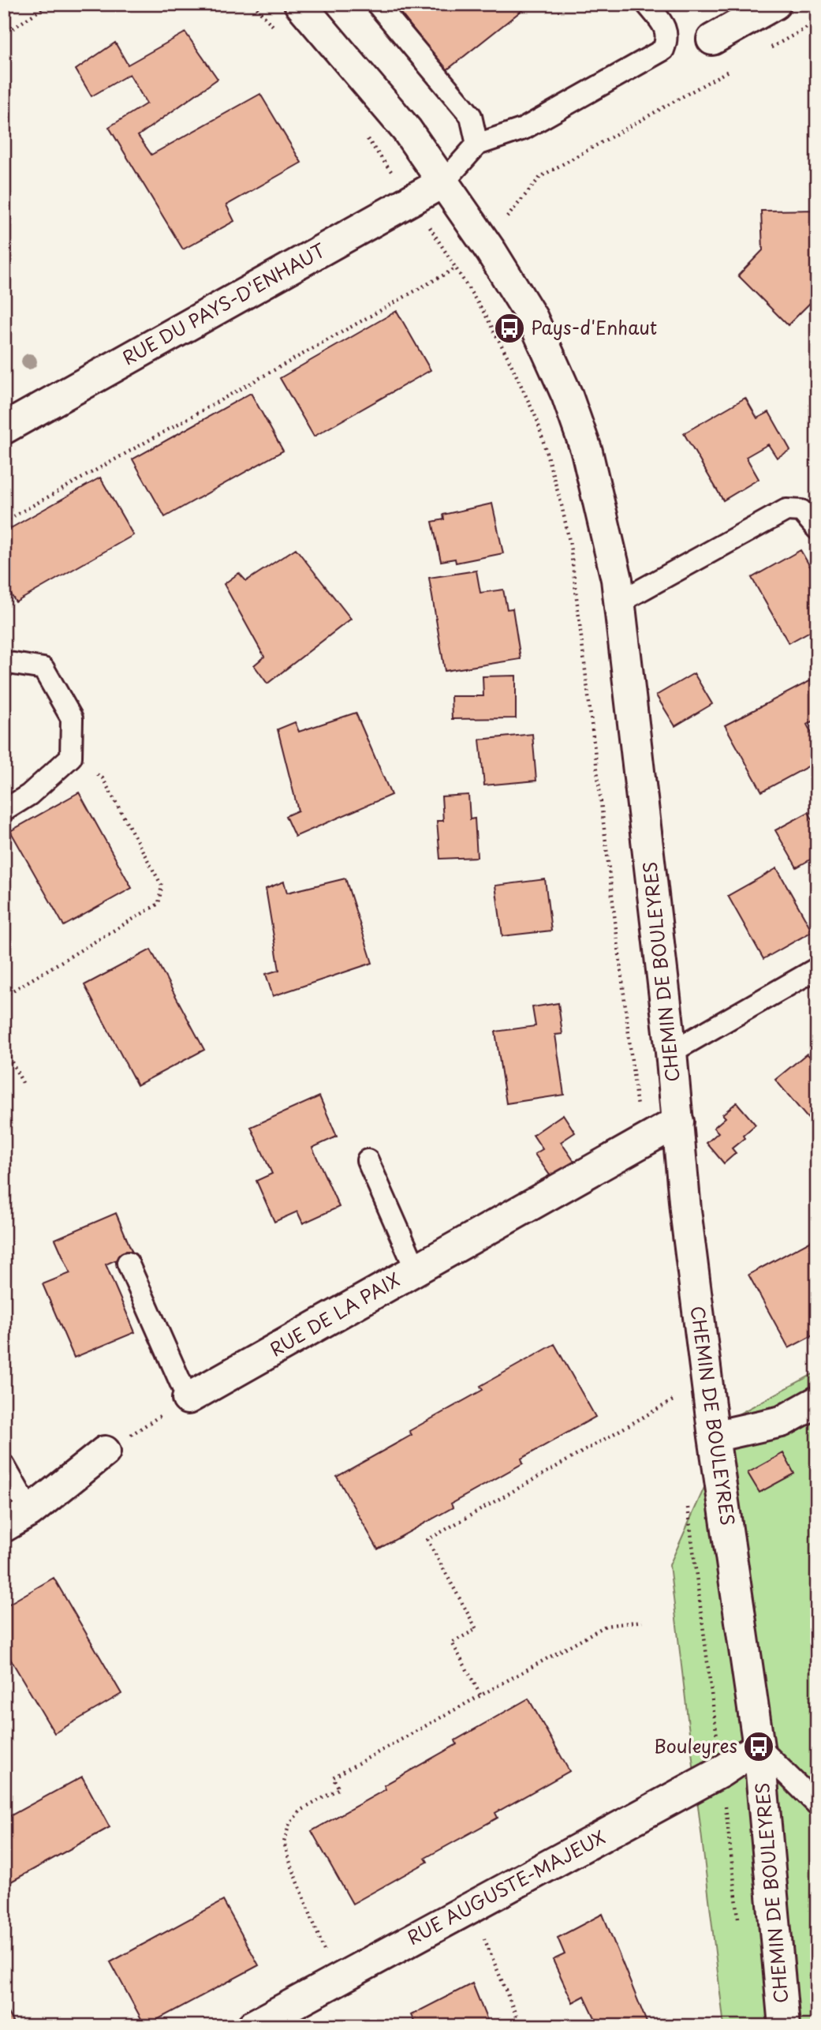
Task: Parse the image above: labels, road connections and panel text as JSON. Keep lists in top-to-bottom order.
{
  "streets": {
    "street": [
      "RUE DU PAYS-D'ENHAUT",
      "CHEMIN DE BOULEYRES",
      "RUE DE LA PAIX",
      "RUE AUGUSTE-MAJEUX"
    ]
  },
  "crossings": [
    ["RUE DU PAYS-D'ENHAUT", "CHEMIN DE BOULEYRES"],
    ["CHEMIN DE BOULEYRES", "RUE DE LA PAIX"],
    ["CHEMIN DE BOULEYRES", "RUE AUGUSTE-MAJEUX"]
  ],
  "places": {
    "bus stop": ["Pays-d'Enhaut", "Bouleyres"]
  }
}
